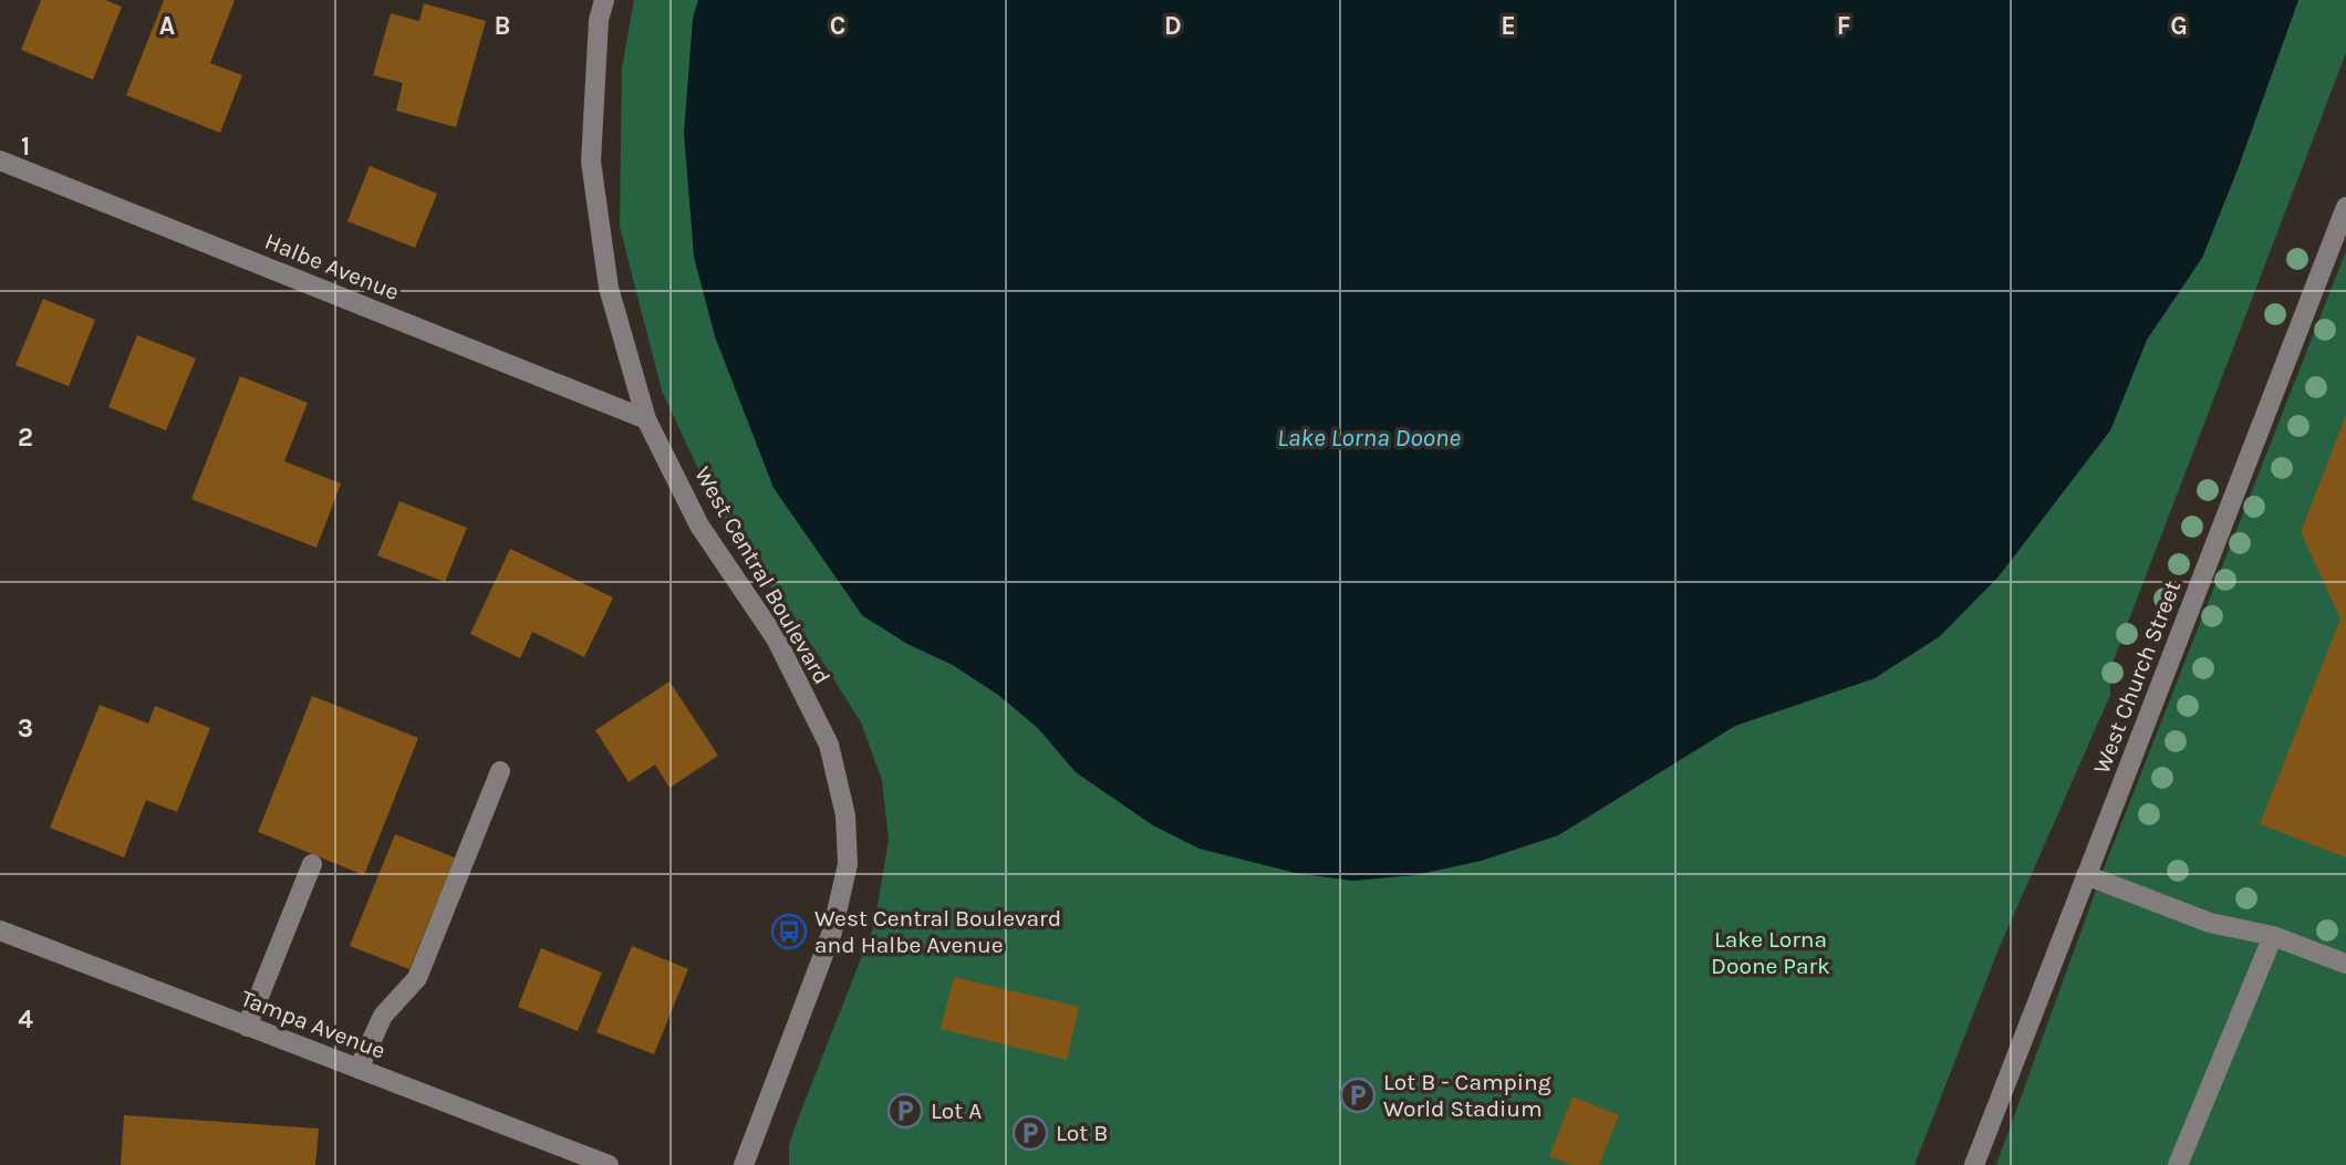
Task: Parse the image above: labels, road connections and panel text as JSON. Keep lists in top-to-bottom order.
{
  "streets": {
    "street": [
      "Halbe Avenue",
      "West Central Boulevard",
      "West Church Street",
      "Tampa Avenue"
    ]
  },
  "crossings": [
    ["Halbe Avenue", "West Central Boulevard"]
  ],
  "water": ["Lake Lorna Doone"],
  "parks": ["Lake Lorna Doone Park"],
  "places": {
    "bus stop": ["West Central Boulevard and Halbe Avenue"],
    "parking": ["Lot B - Camping World Stadium", "Lot A", "Lot B"]
  },
  "grid": {
    "columns": [
      "A",
      "B",
      "C",
      "D",
      "E",
      "F",
      "G"
    ],
    "rows": [
      "1",
      "2",
      "3",
      "4"
    ]
  }
}
